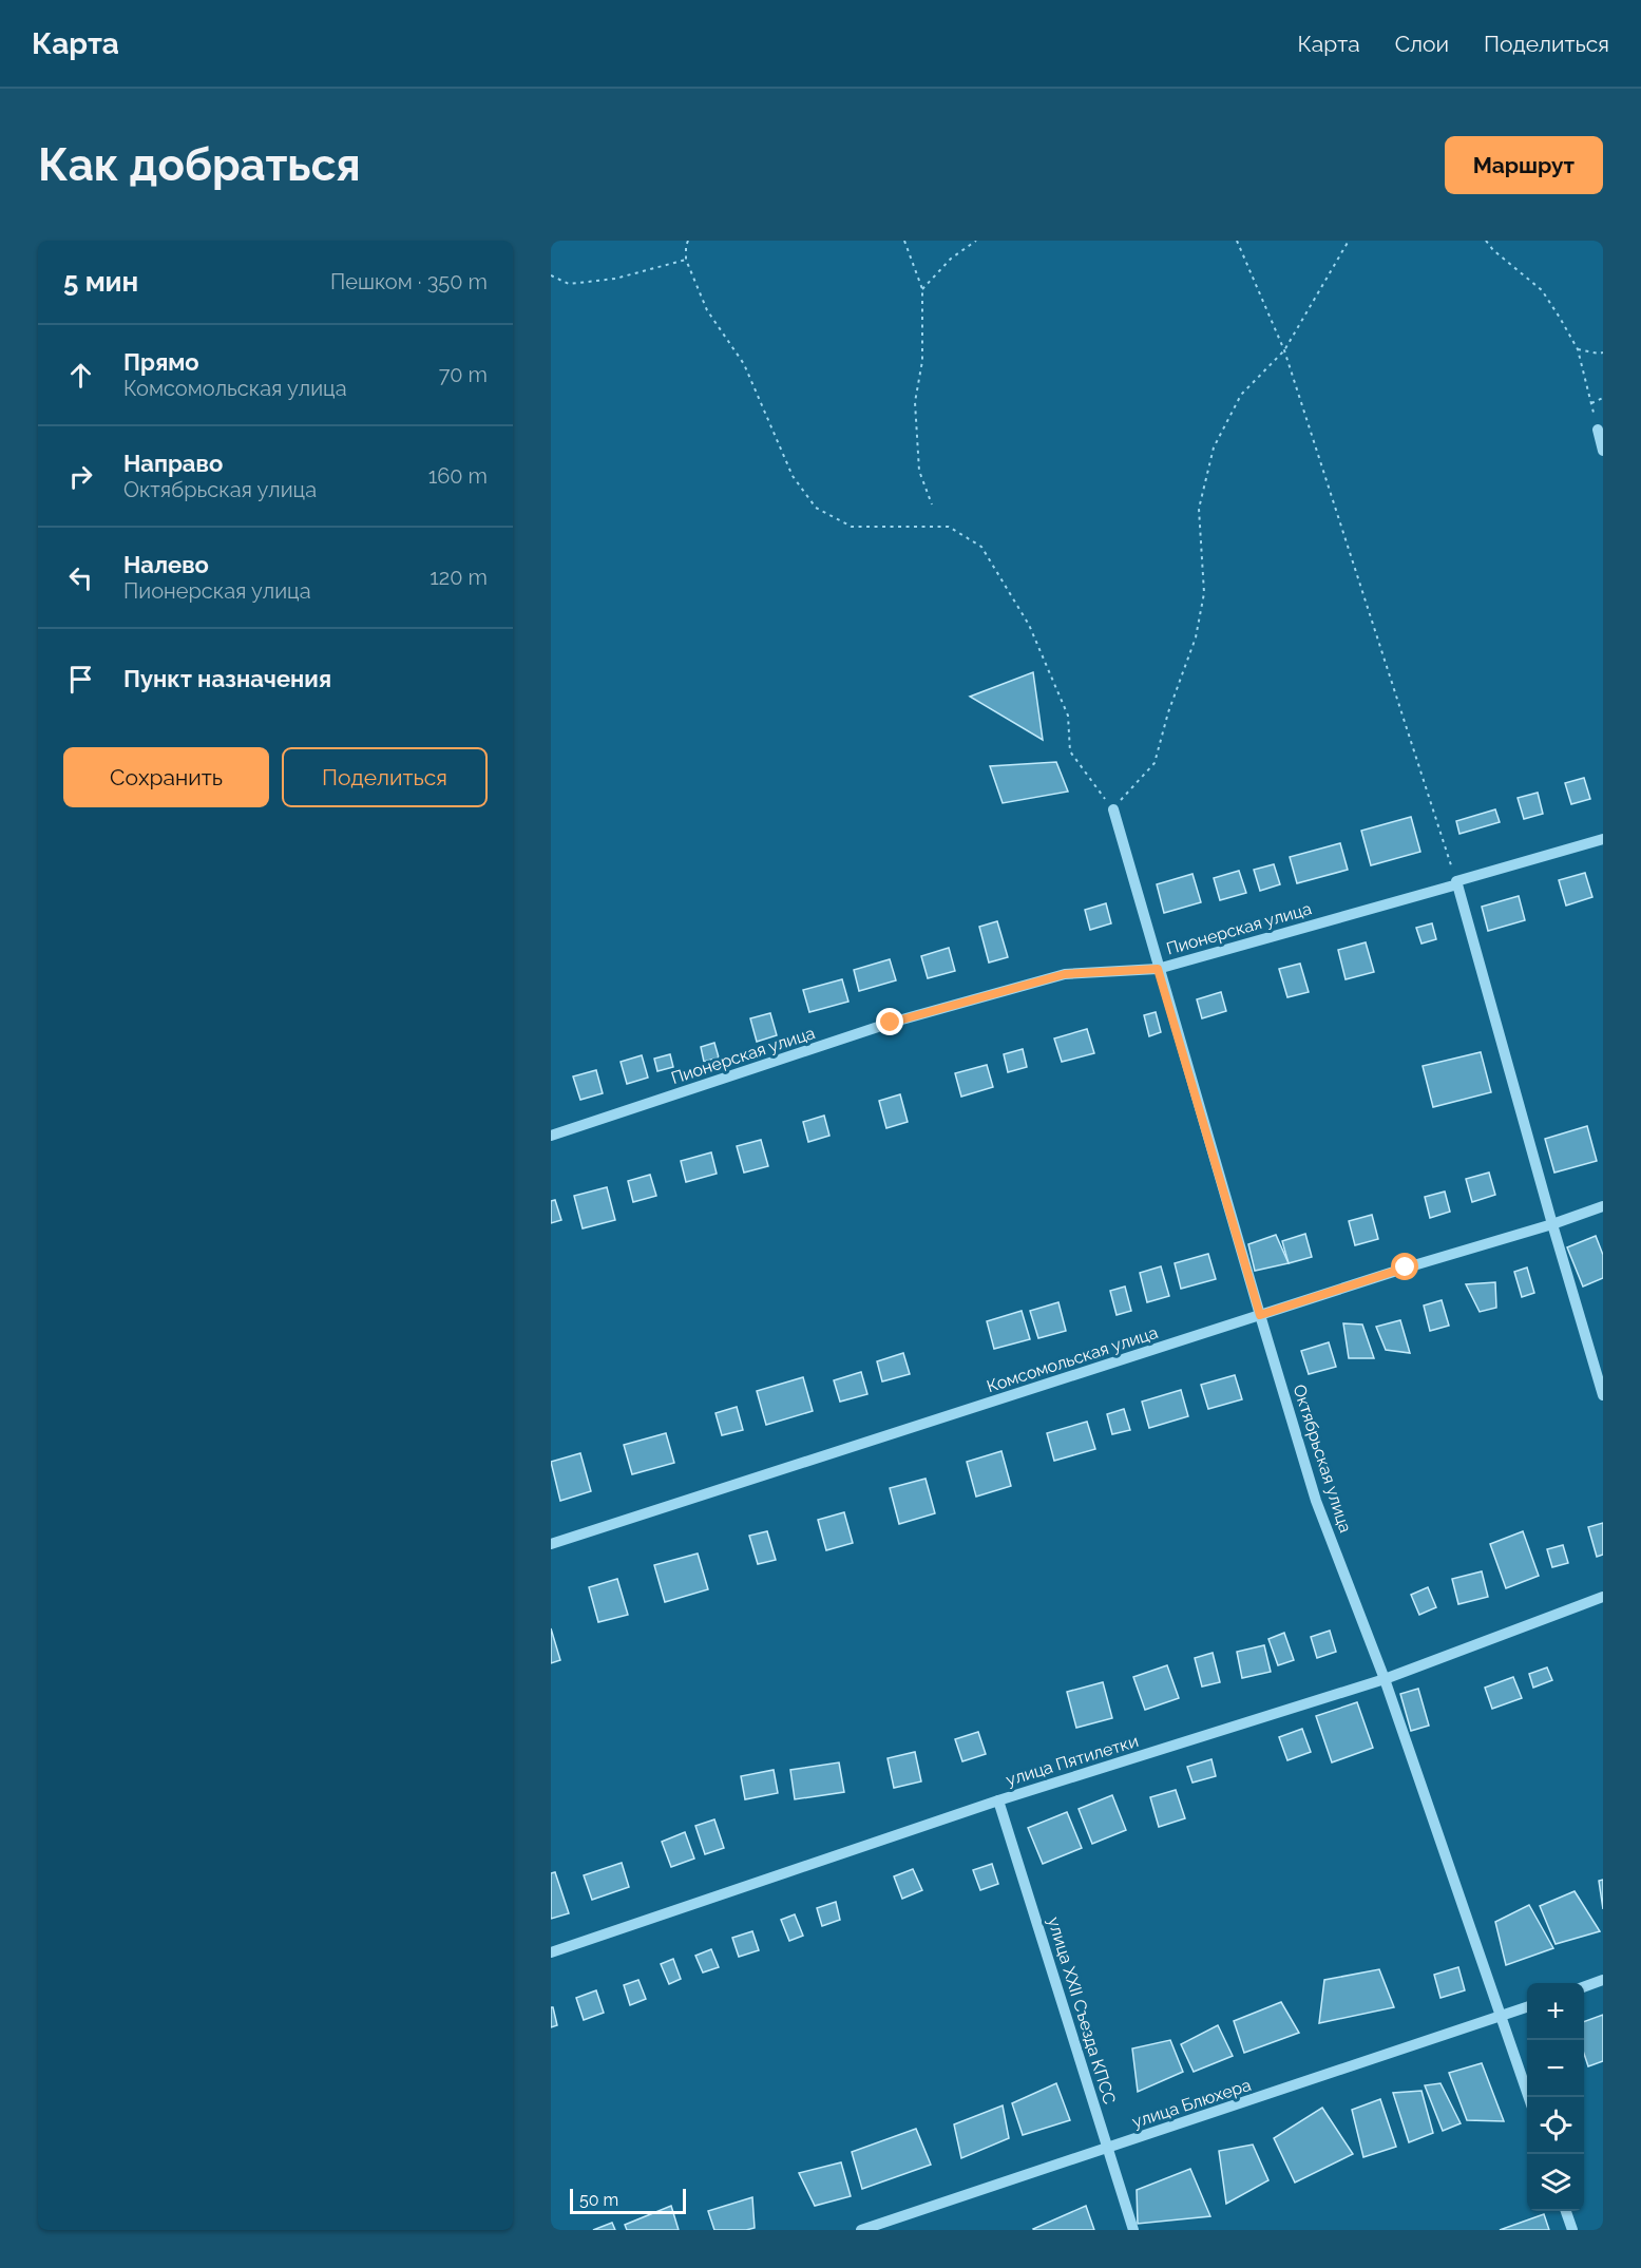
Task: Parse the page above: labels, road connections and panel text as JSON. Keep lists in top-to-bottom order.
{
  "streets": {
    "street": [
      "Пионерская улица",
      "Комсомольская улица",
      "Октябрьская улица",
      "улица Пятилетки",
      "улица XXII Съезда КПСС",
      "улица Блюхера"
    ]
  },
  "crossings": [
    ["Пионерская улица", "Октябрьская улица"],
    ["Комсомольская улица", "Октябрьская улица"],
    ["Октябрьская улица", "улица Пятилетки"],
    ["Октябрьская улица", "улица Блюхера"],
    ["улица Пятилетки", "улица XXII Съезда КПСС"],
    ["улица XXII Съезда КПСС", "улица Блюхера"]
  ],
  "scale_bar": "50 m",
  "page": {
    "header": "Карта",
    "nav": ["Карта", "Слои", "Поделиться"],
    "buttons": [
      "Маршрут",
      ["Сохранить", "Поделиться"]
    ],
    "title": "Как добраться",
    "heading": ["5 мин", "Пешком · 350 m"],
    "list": [
      ["Прямо", "Комсомольская улица", "70 m"],
      ["Направо", "Октябрьская улица", "160 m"],
      ["Налево", "Пионерская улица", "120 m"],
      "Пункт назначения"
    ],
    "map_buttons": ["+", "−"],
    "scale": "50 m"
  }
}
